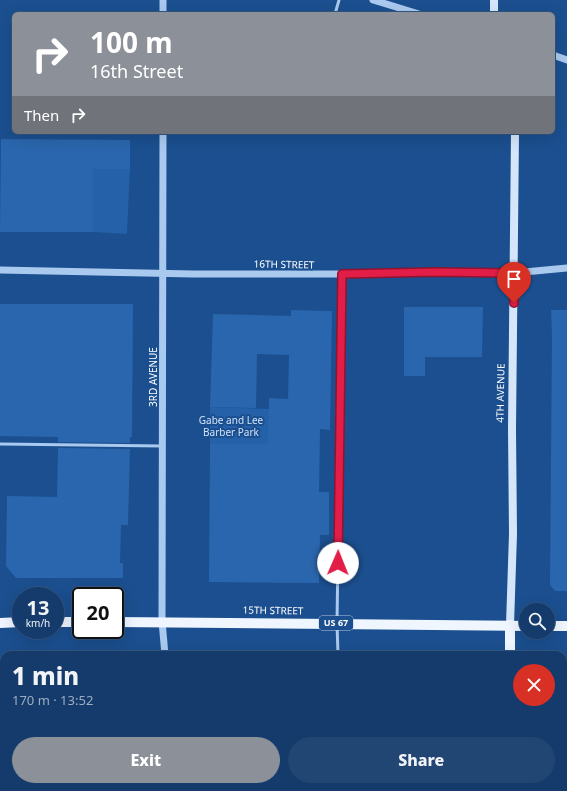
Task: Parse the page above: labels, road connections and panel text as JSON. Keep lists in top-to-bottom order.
{
  "streets": {
    "main road": ["4TH AVENUE", "15TH STREET", "US 67"],
    "street": ["16TH STREET", "3RD AVENUE"]
  },
  "crossings": [
    ["16TH STREET", "3RD AVENUE"],
    ["16TH STREET", "4TH AVENUE"],
    ["3RD AVENUE", "15TH STREET"],
    ["4TH AVENUE", "15TH STREET"]
  ],
  "parks": ["Gabe and Lee Barber Park"],
  "page": {
    "turn": ["100 m", "16th Street"],
    "then": "Then",
    "speed": "13 km/h",
    "limit": "20",
    "heading": ["1 min", "170 m · 13:52"],
    "buttons": ["Exit", "Share"]
  }
}
